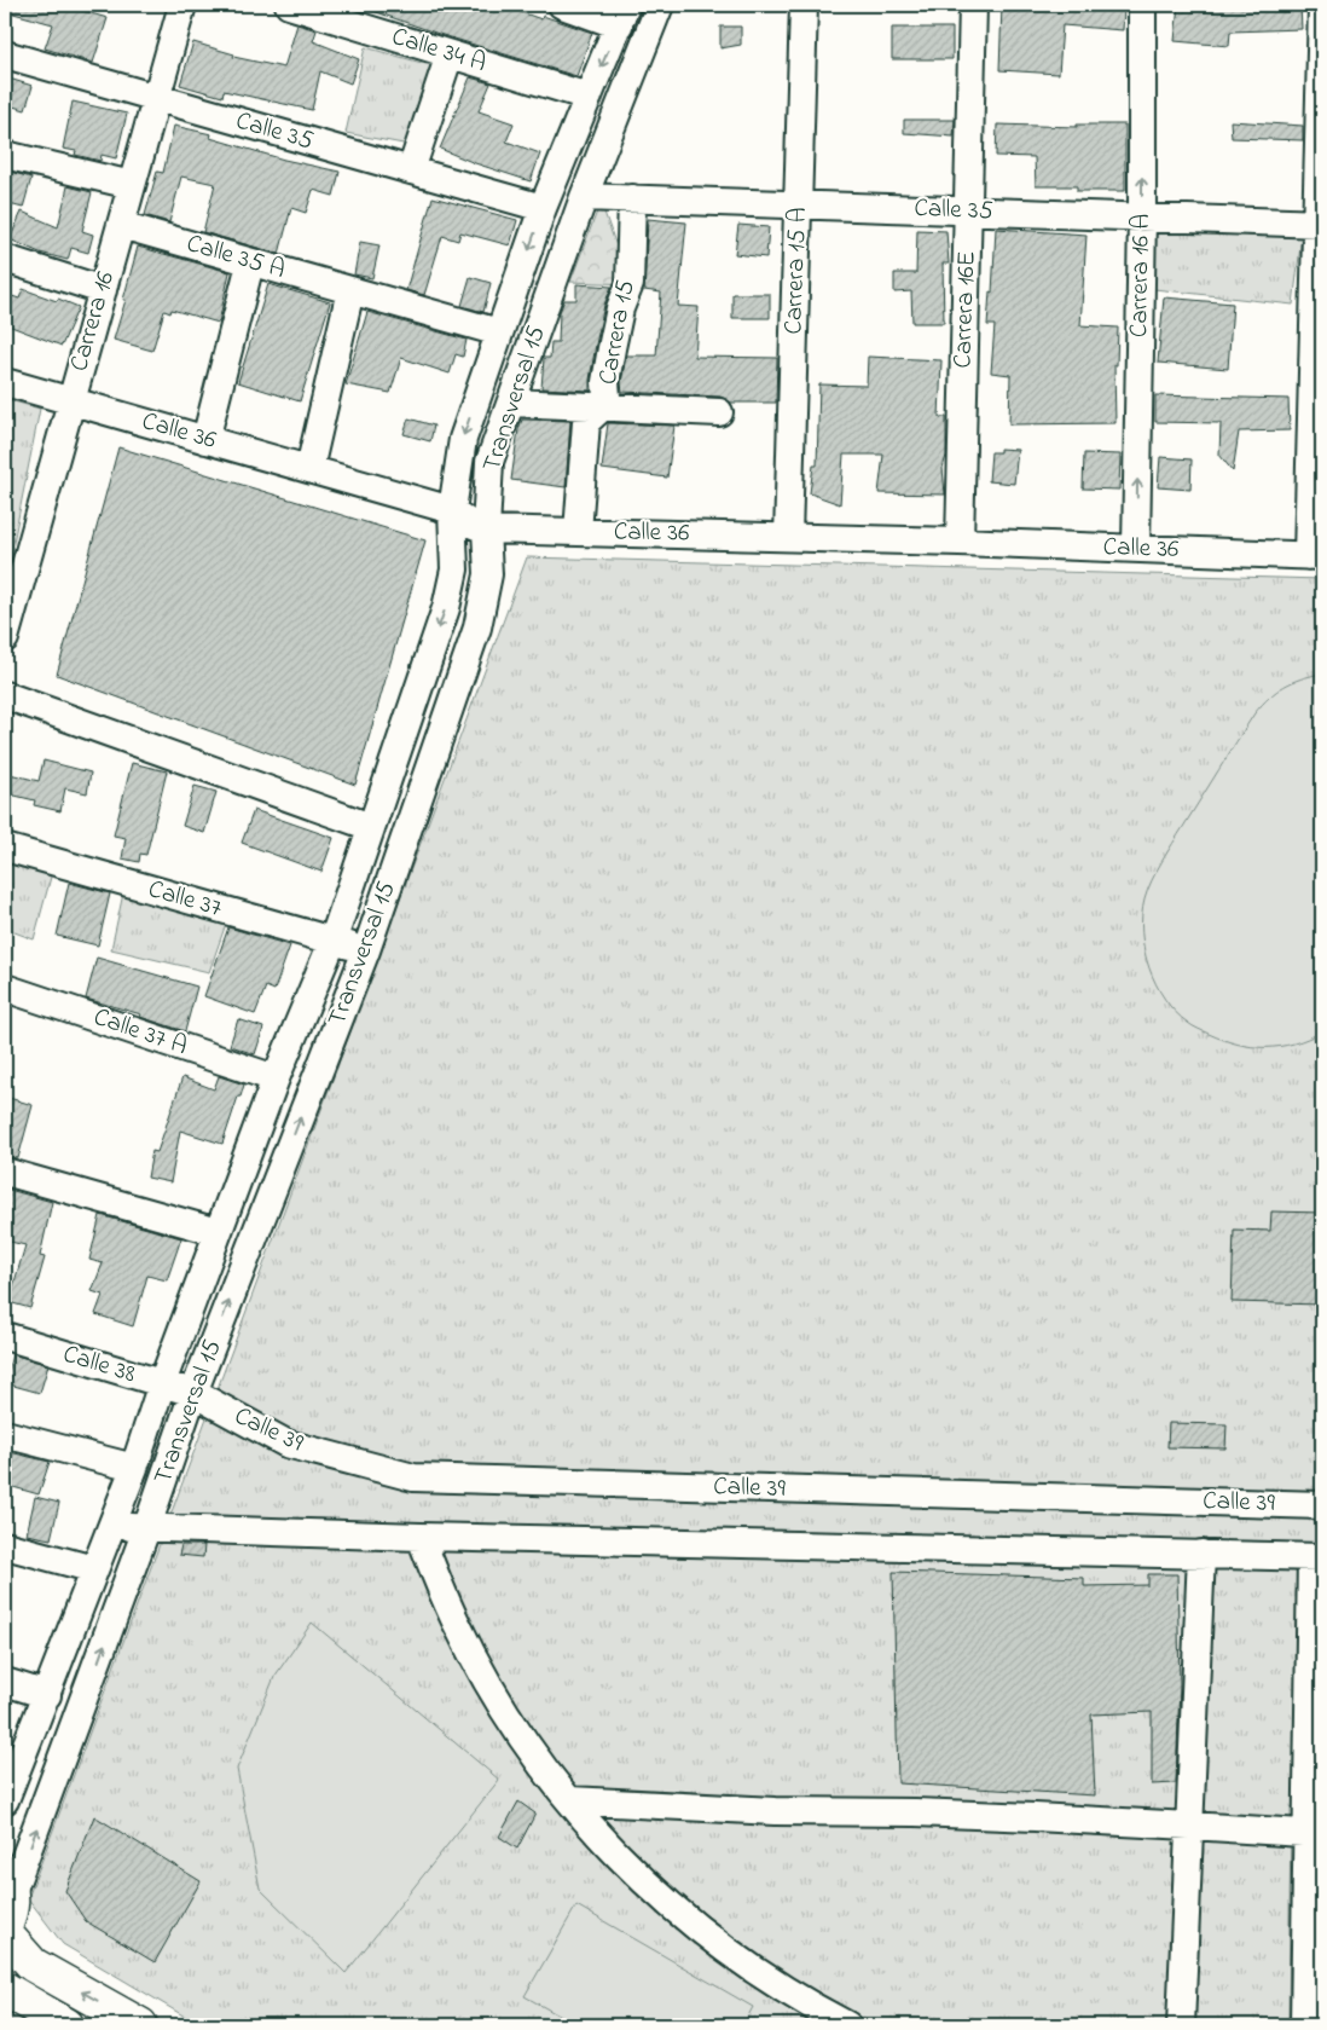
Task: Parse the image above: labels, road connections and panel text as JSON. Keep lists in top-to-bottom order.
{
  "streets": {
    "street": [
      "Calle 34 A",
      "Calle 35",
      "Calle 35 A",
      "Carrera 15 A",
      "Carrera 16 A",
      "Carrera 16E",
      "Carrera 16",
      "Carrera 15",
      "Transversal 15",
      "Calle 36",
      "Calle 37",
      "Calle 37 A",
      "Calle 38",
      "Calle 39"
    ]
  },
  "crossings": [
    ["Calle 34 A", "Transversal 15"],
    ["Calle 35", "Carrera 15 A"],
    ["Calle 35", "Carrera 16 A"],
    ["Calle 35", "Carrera 16E"],
    ["Calle 35", "Carrera 16"],
    ["Calle 35", "Carrera 15"],
    ["Calle 35", "Transversal 15"],
    ["Calle 35 A", "Carrera 16"],
    ["Calle 35 A", "Transversal 15"],
    ["Carrera 15 A", "Calle 36"],
    ["Carrera 16 A", "Calle 36"],
    ["Carrera 16E", "Calle 36"],
    ["Carrera 16", "Calle 36"],
    ["Carrera 15", "Calle 36"],
    ["Transversal 15", "Calle 36"],
    ["Transversal 15", "Calle 37"],
    ["Transversal 15", "Calle 37 A"],
    ["Transversal 15", "Calle 38"],
    ["Transversal 15", "Calle 39"],
    ["Calle 38", "Calle 39"]
  ]
}
